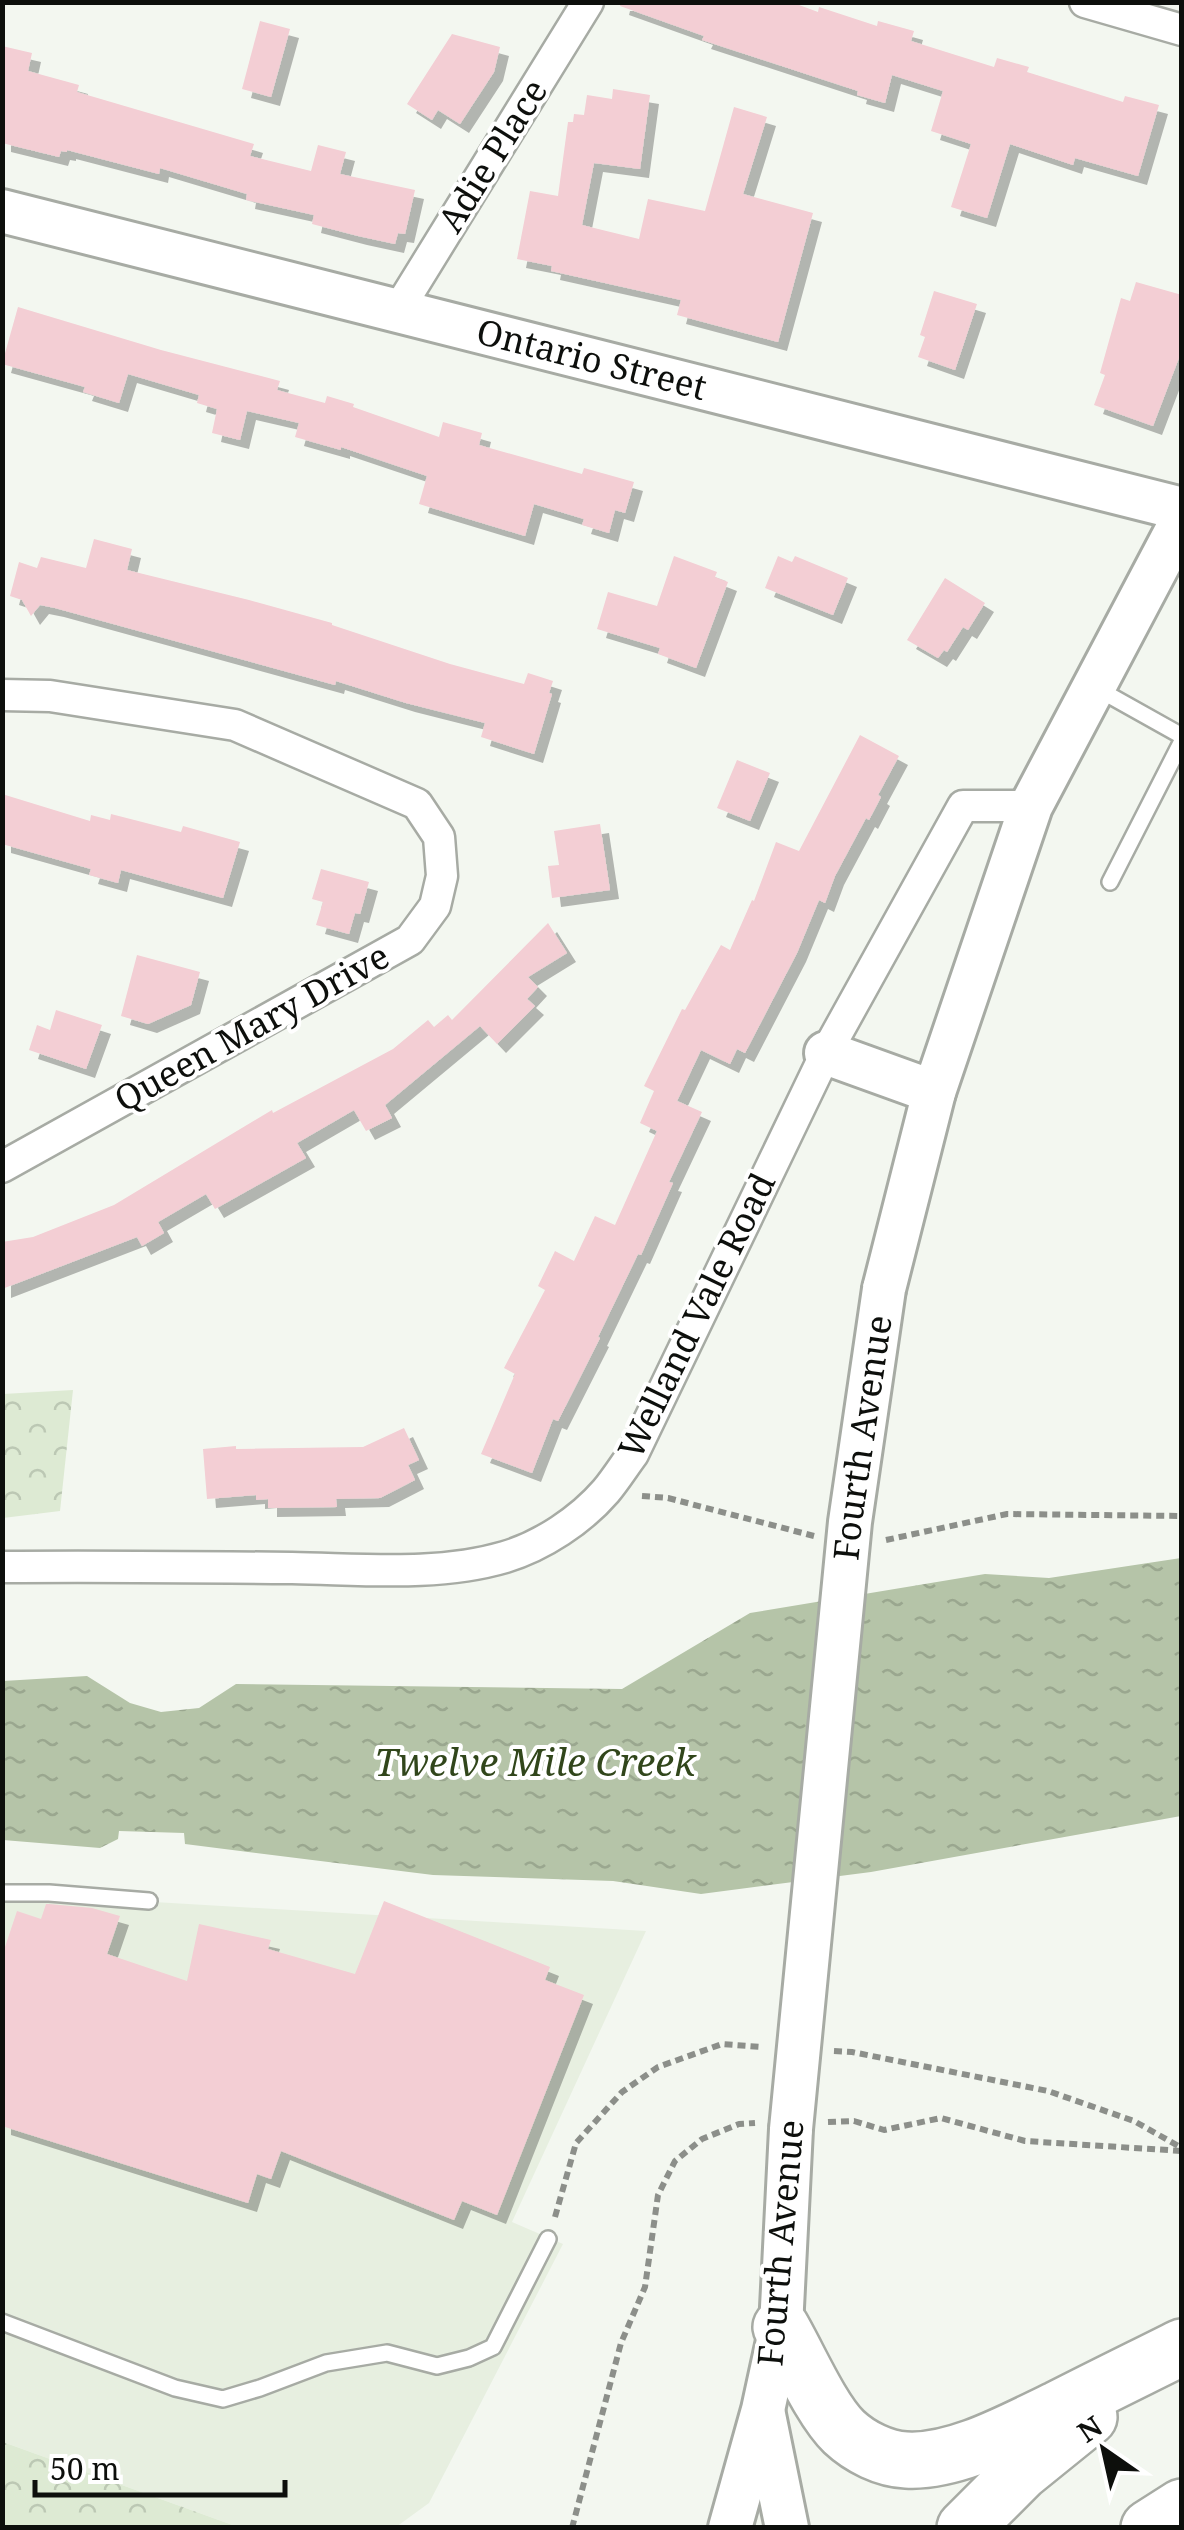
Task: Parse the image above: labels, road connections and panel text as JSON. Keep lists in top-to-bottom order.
{
  "streets": {
    "main road": ["Ontario Street", "Fourth Avenue"],
    "street": ["Adie Place", "Queen Mary Drive", "Welland Vale Road"]
  },
  "crossings": [
    ["Adie Place", "Ontario Street"],
    ["Welland Vale Road", "Fourth Avenue"]
  ],
  "water": ["Twelve Mile Creek"],
  "scale_bar": "50 m",
  "north": "top left"
}
